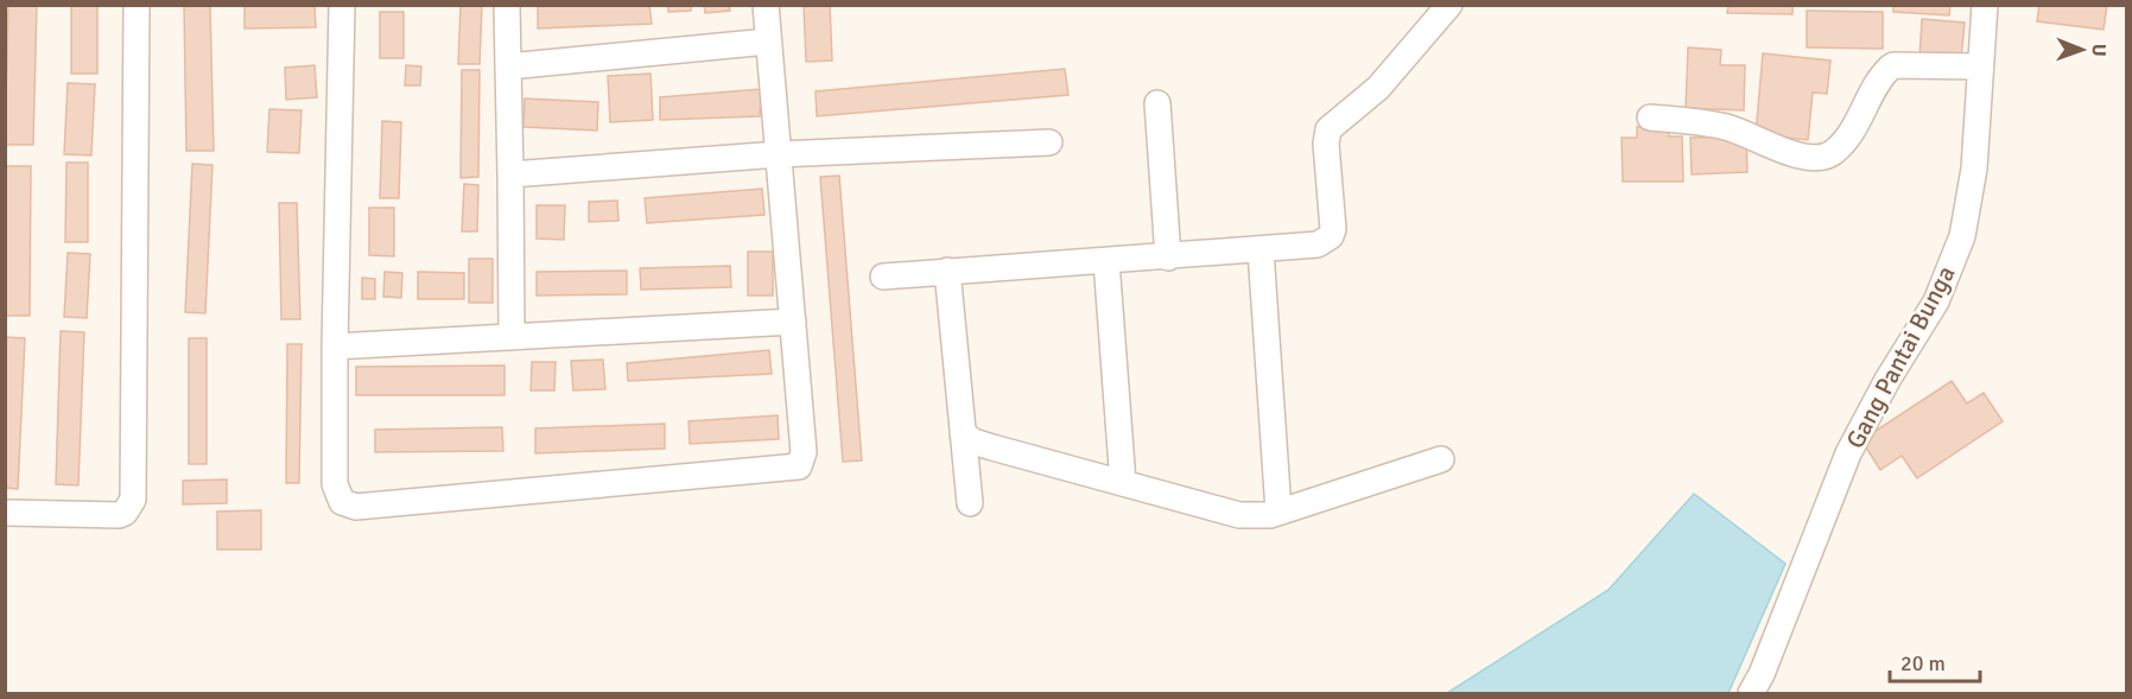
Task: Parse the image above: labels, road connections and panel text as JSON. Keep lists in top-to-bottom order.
{
  "streets": {
    "street": ["Gang Pantai Bunga"]
  },
  "scale_bar": "20 m",
  "north": "right"
}
